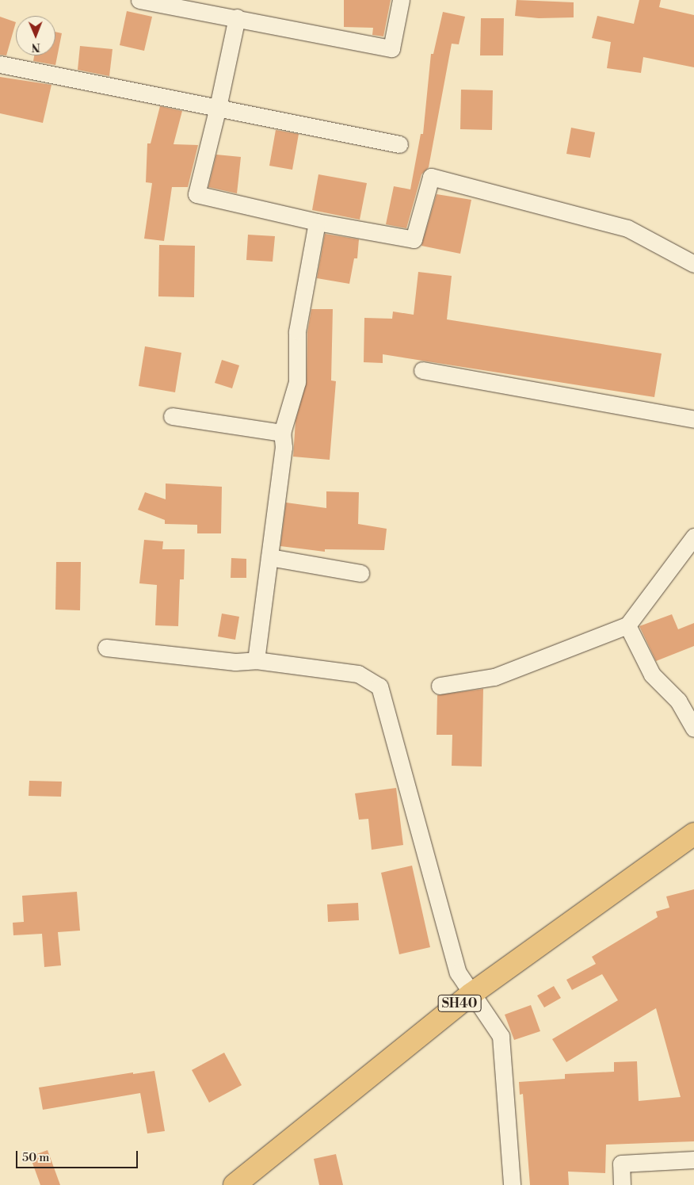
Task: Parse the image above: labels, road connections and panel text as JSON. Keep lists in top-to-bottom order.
{
  "streets": {
    "main road": ["SH40"]
  },
  "scale_bar": "50 m",
  "north": "bottom"
}
